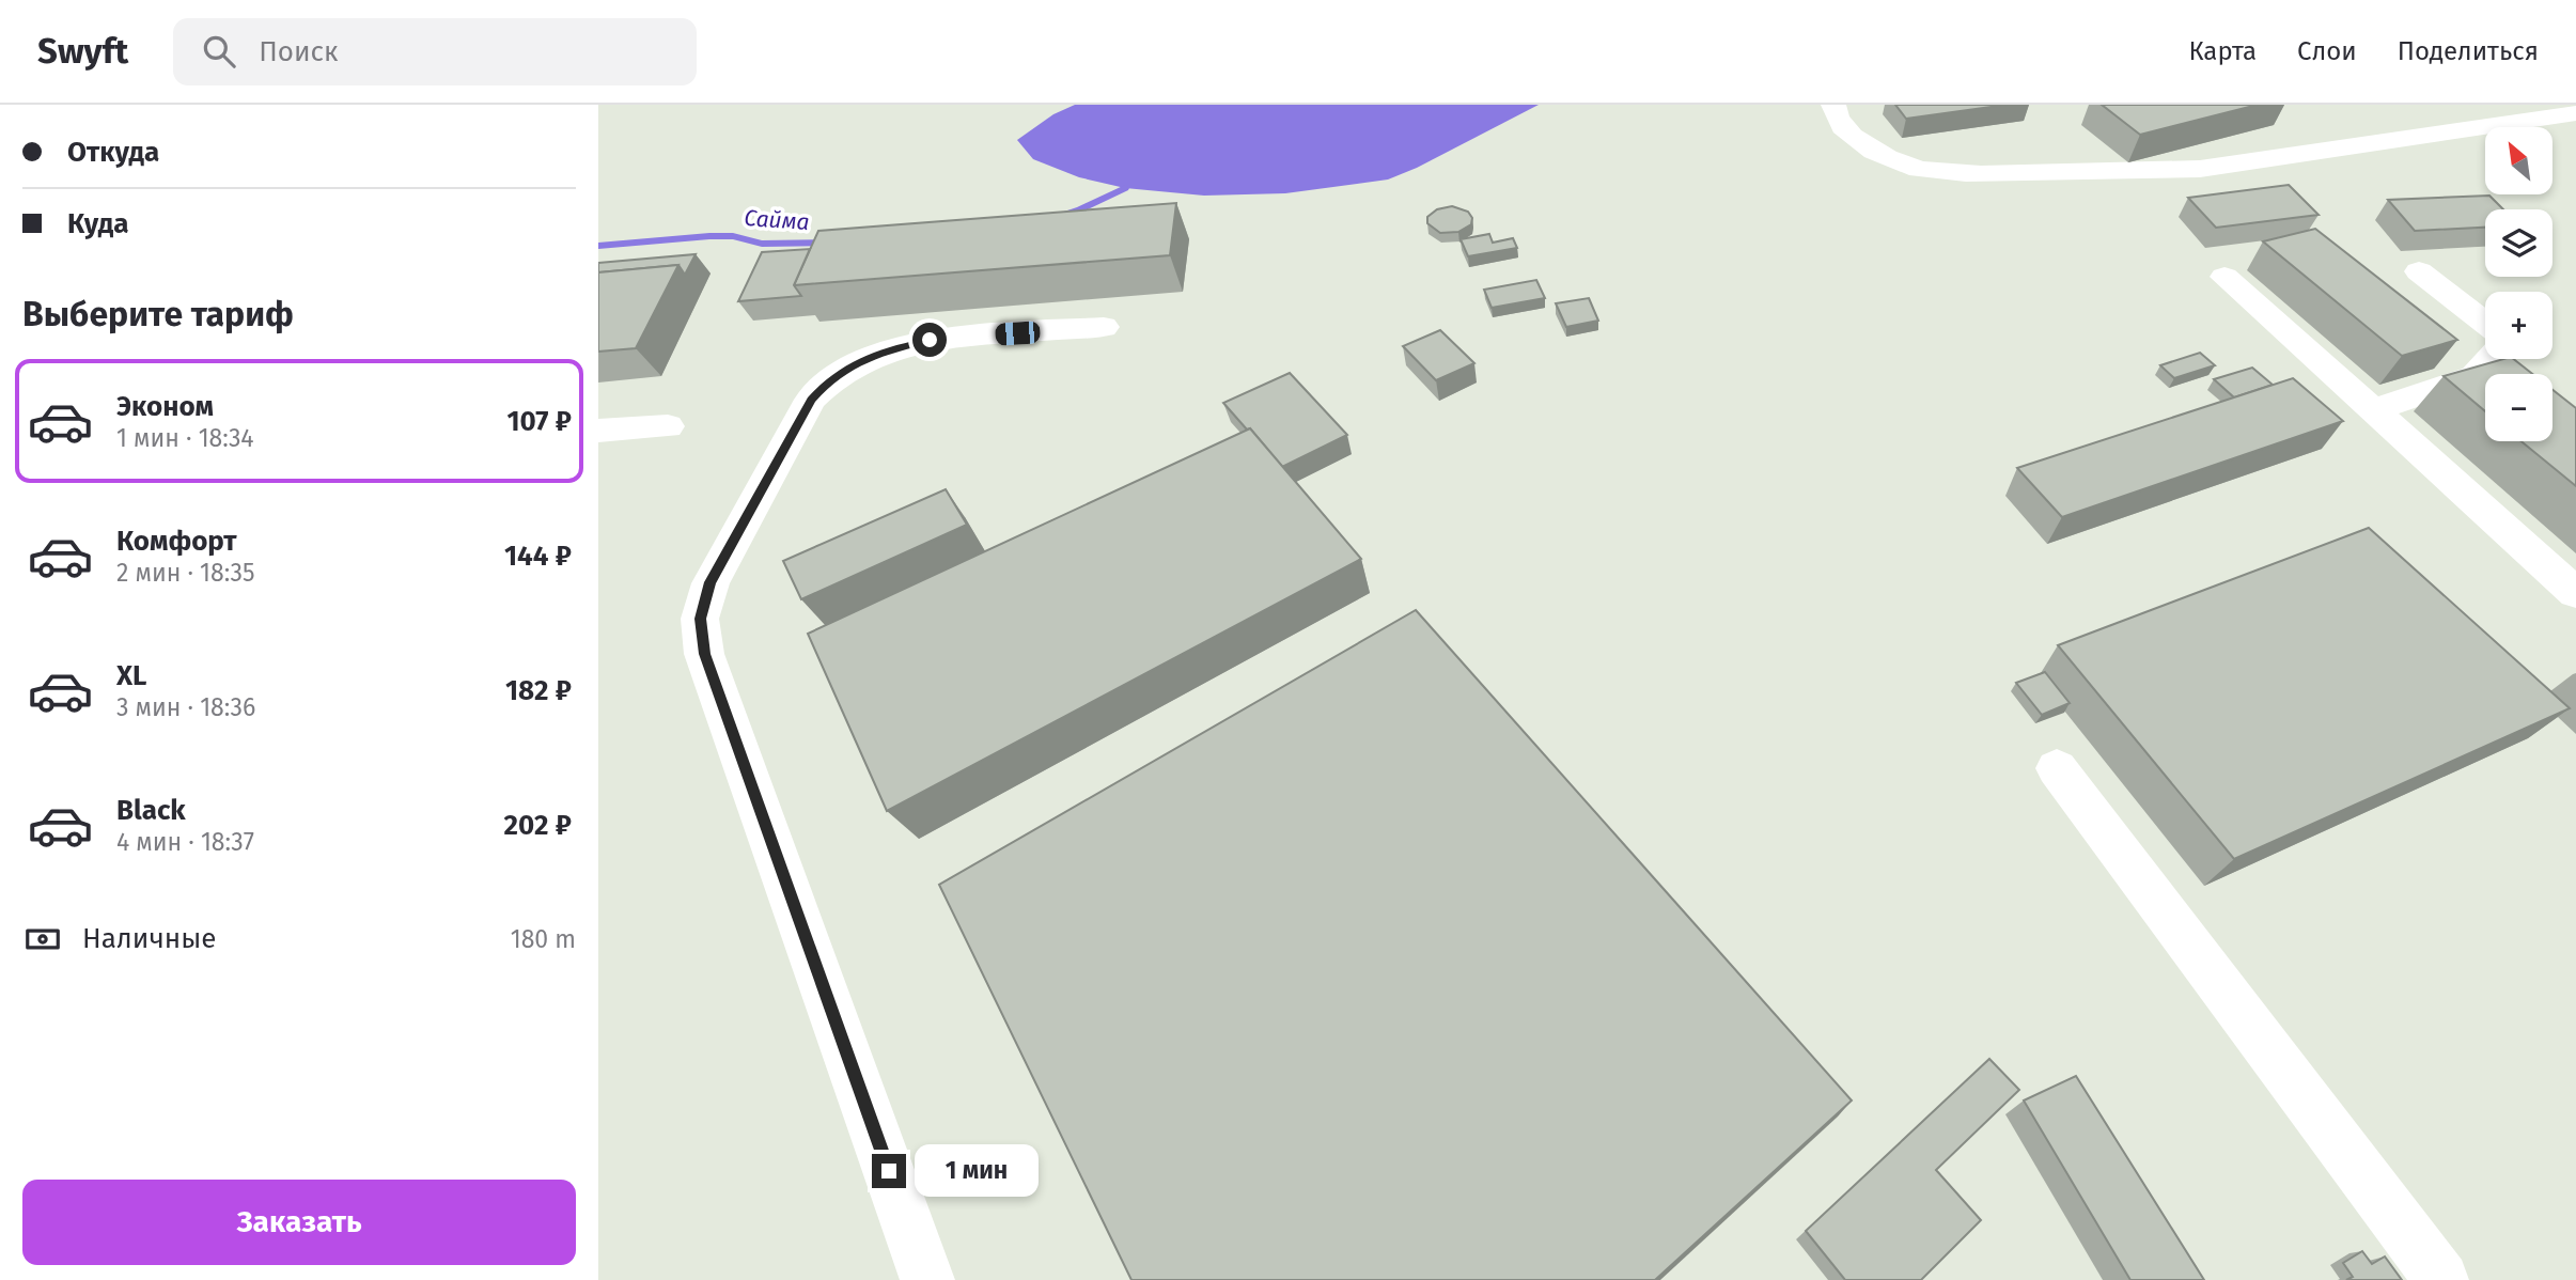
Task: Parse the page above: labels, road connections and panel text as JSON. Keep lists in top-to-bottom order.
{
  "water": ["Сайма"],
  "north": "top left",
  "page": {
    "header": "Swyft",
    "search": "Поиск",
    "nav": ["Карта", "Слои", "Поделиться"],
    "banner": ["Откуда", "Куда"],
    "map_buttons": ["+", "−"],
    "heading": "Выберите тариф",
    "list": [
      {
        "name": "Эконом",
        "note": "1 мин · 18:34",
        "value": "107 ₽"
      },
      {
        "name": "Комфорт",
        "note": "2 мин · 18:35",
        "value": "144 ₽"
      },
      {
        "name": "XL",
        "note": "3 мин · 18:36",
        "value": "182 ₽"
      },
      {
        "name": "Black",
        "note": "4 мин · 18:37",
        "value": "202 ₽"
      }
    ],
    "pay": ["Наличные", "180 m"],
    "bubble": "1 мин",
    "buttons": "Заказать"
  }
}
